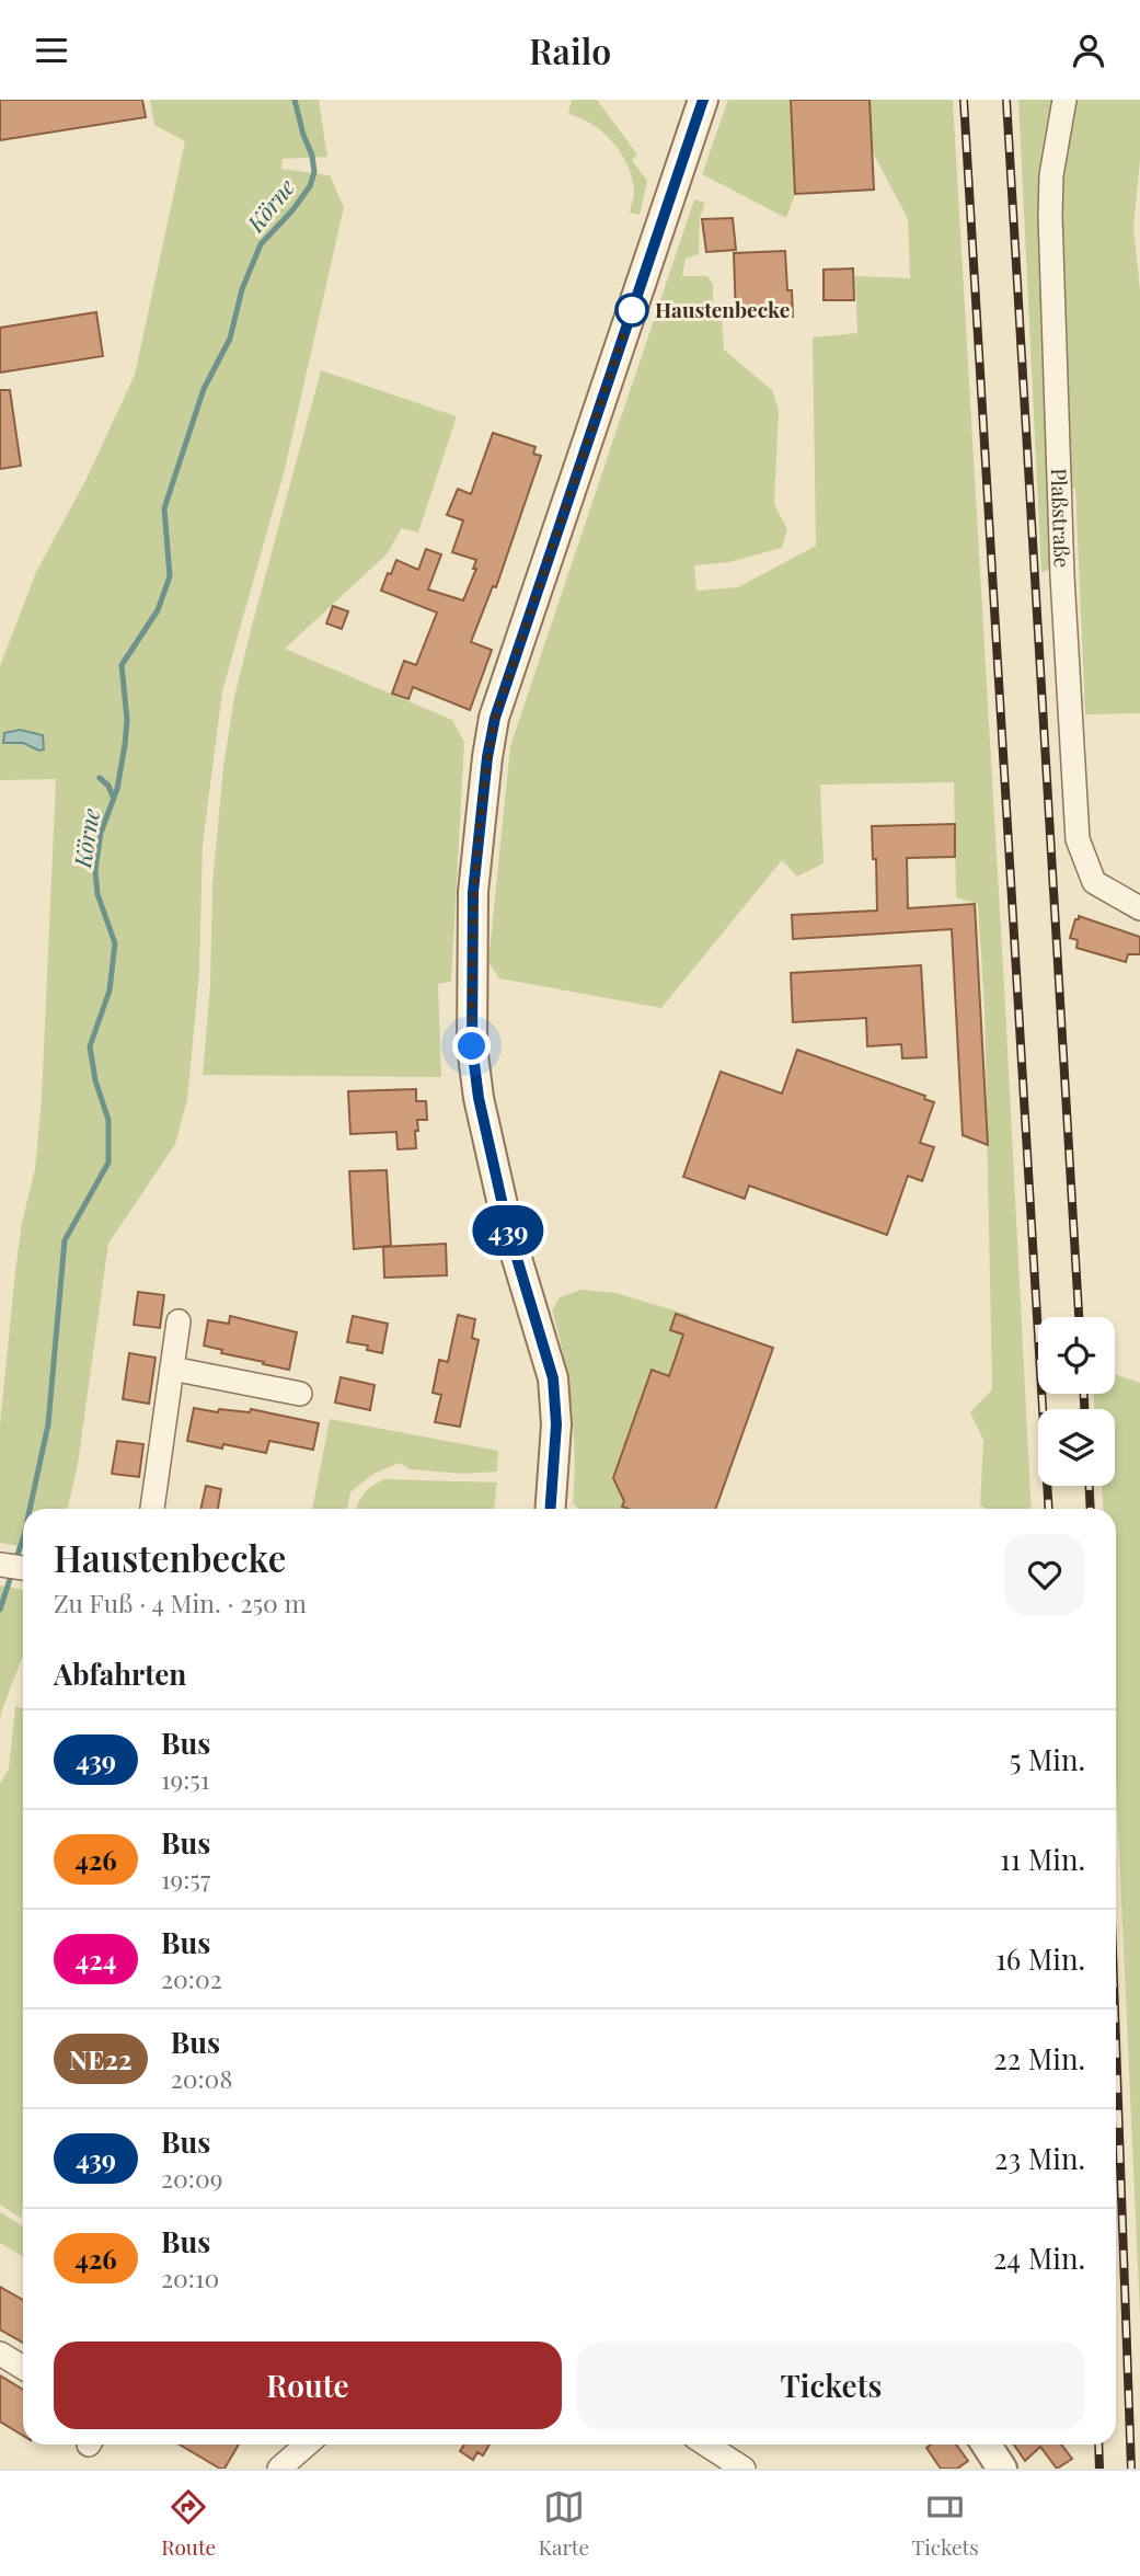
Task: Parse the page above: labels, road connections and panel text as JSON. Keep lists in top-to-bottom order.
{
  "streets": {
    "street": ["Plaßstraße"]
  },
  "water": ["Körne"],
  "places": ["Haustenbecke"],
  "lines": ["bus line 439"],
  "page": {
    "header": "Railo",
    "on_map": "439",
    "heading": [
      ["Haustenbecke", "Zu Fuß · 4 Min. · 250 m"],
      "Abfahrten"
    ],
    "list": [
      {
        "mark": "439",
        "name": "Bus",
        "note": "19:51",
        "value": "5 Min."
      },
      {
        "mark": "426",
        "name": "Bus",
        "note": "19:57",
        "value": "11 Min."
      },
      {
        "mark": "424",
        "name": "Bus",
        "note": "20:02",
        "value": "16 Min."
      },
      {
        "mark": "NE22",
        "name": "Bus",
        "note": "20:08",
        "value": "22 Min."
      },
      {
        "mark": "439",
        "name": "Bus",
        "note": "20:09",
        "value": "23 Min."
      },
      {
        "mark": "426",
        "name": "Bus",
        "note": "20:10",
        "value": "24 Min."
      }
    ],
    "buttons": ["Route", "Tickets"],
    "tabs": ["Route", "Karte", "Tickets"]
  }
}
